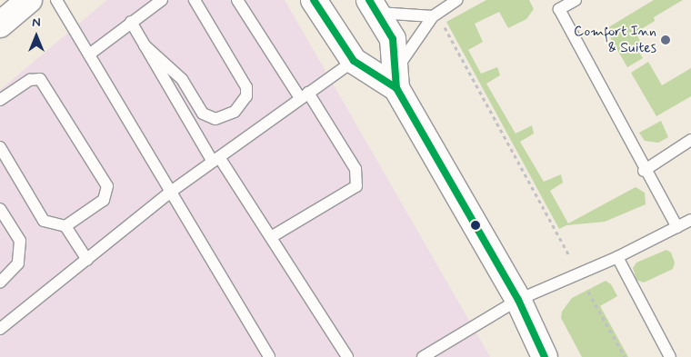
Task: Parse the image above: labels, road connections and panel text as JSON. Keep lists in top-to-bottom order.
{
  "places": ["Comfort Inn & Suites"],
  "north": "top"
}
